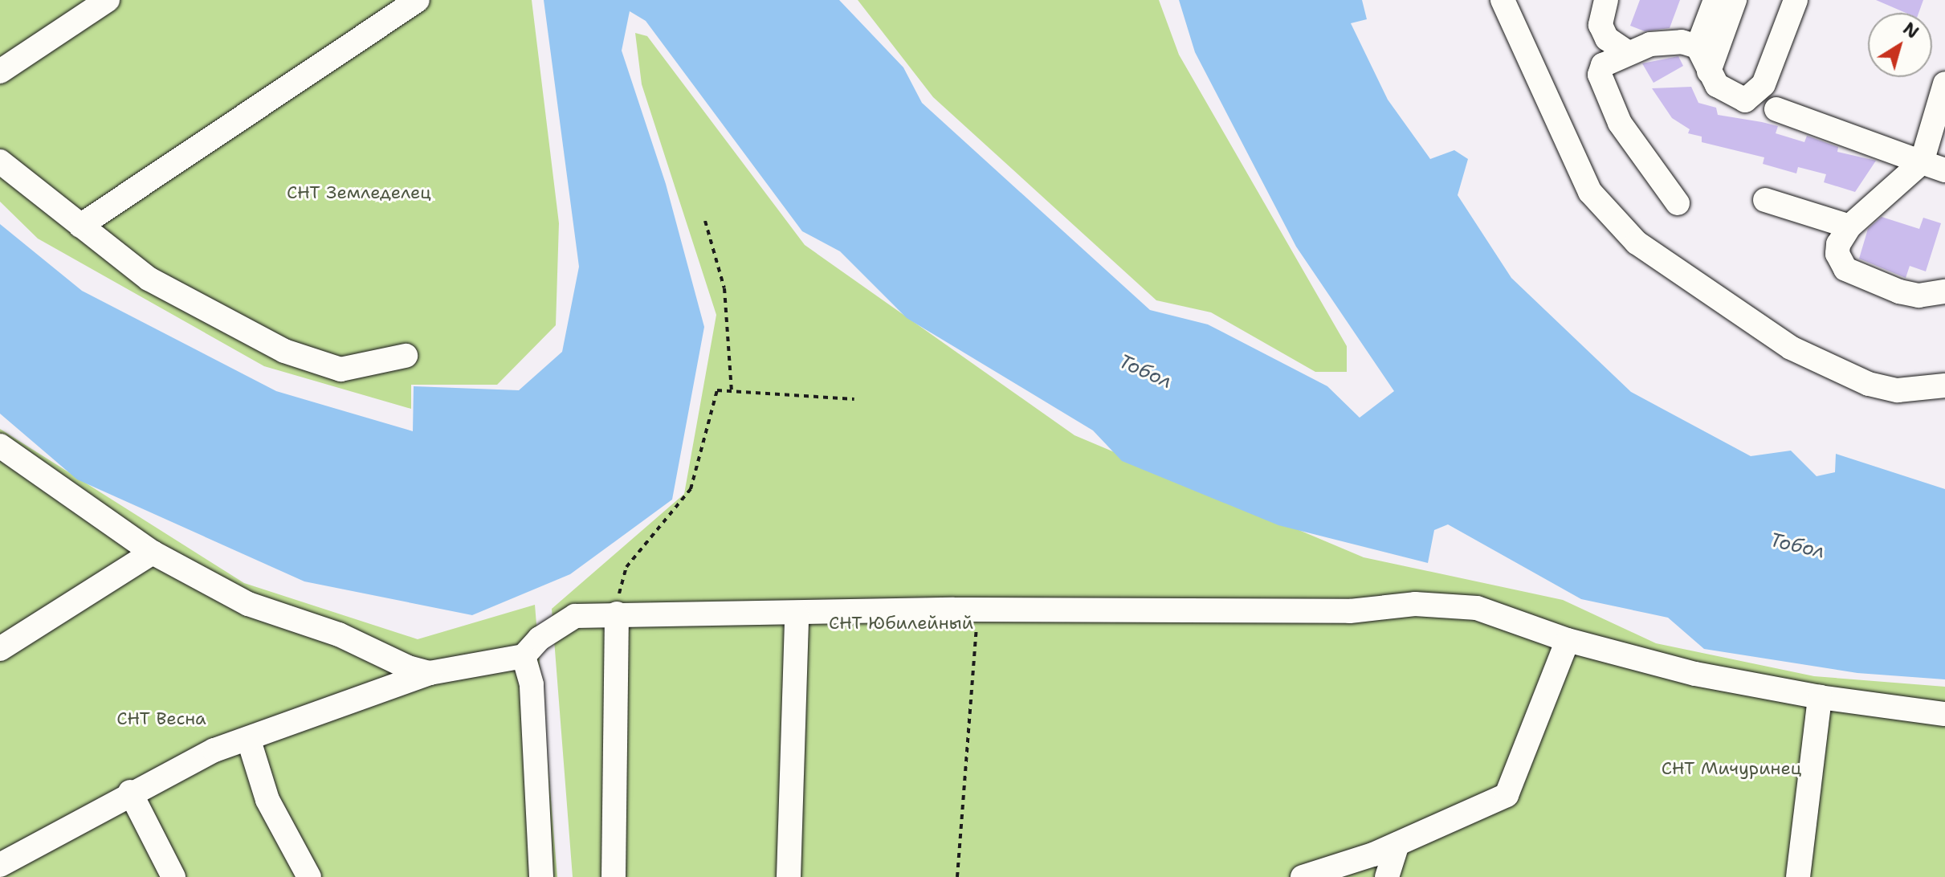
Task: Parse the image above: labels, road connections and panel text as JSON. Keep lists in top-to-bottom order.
{
  "water": ["Тобол"],
  "parks": [
    "СНТ Земледелец",
    "СНТ Юбилейный",
    "СНТ Весна",
    "СНТ Мичуринец"
  ],
  "north": "top right"
}
